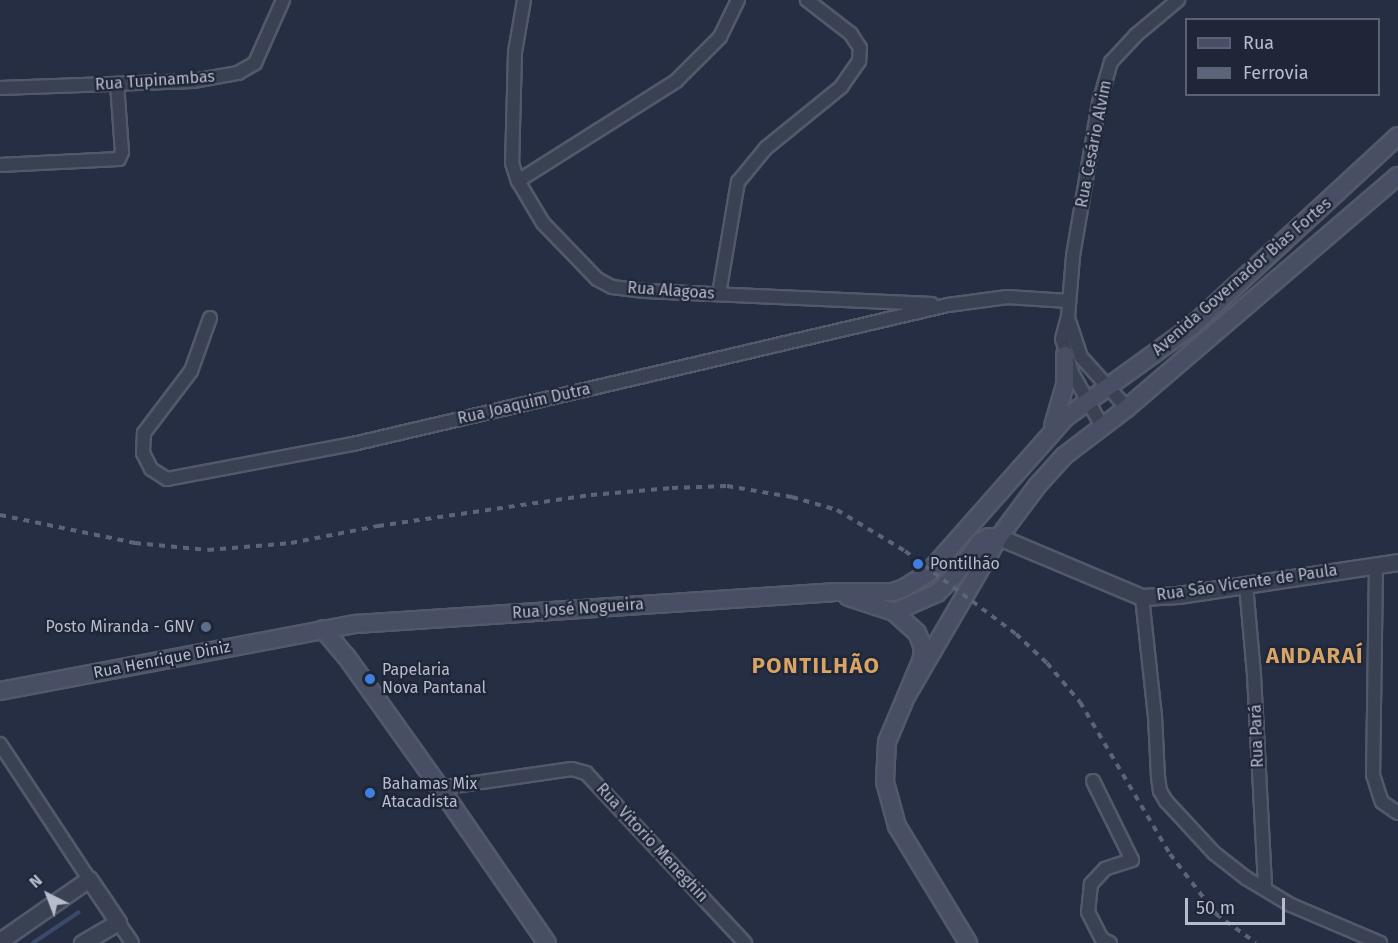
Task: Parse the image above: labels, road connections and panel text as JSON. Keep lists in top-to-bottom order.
{
  "streets": {
    "main road": ["Avenida Governador Bias Fortes", "Rua José Nogueira", "Rua Henrique Diniz"],
    "street": [
      "Rua Tupinambas",
      "Rua Cesário Alvim",
      "Rua Alagoas",
      "Rua Joaquim Dutra",
      "Rua São Vicente de Paula",
      "Rua Pará",
      "Rua Vitorio Meneghin"
    ]
  },
  "crossings": [
    ["Rua Cesário Alvim", "Rua Joaquim Dutra"],
    ["Avenida Governador Bias Fortes", "Rua São Vicente de Paula"],
    ["Avenida Governador Bias Fortes", "Rua José Nogueira"],
    ["Rua Alagoas", "Rua Joaquim Dutra"],
    ["Rua São Vicente de Paula", "Rua Pará"],
    ["Rua José Nogueira", "Rua Henrique Diniz"]
  ],
  "districts": ["ANDARAÍ", "PONTILHÃO"],
  "places": [
    "Pontilhão",
    "Posto Miranda - GNV",
    "Papelaria Nova Pantanal",
    "Bahamas Mix Atacadista"
  ],
  "legend": ["Rua", "Ferrovia"],
  "scale_bar": "50 m",
  "north": "top left"
}
